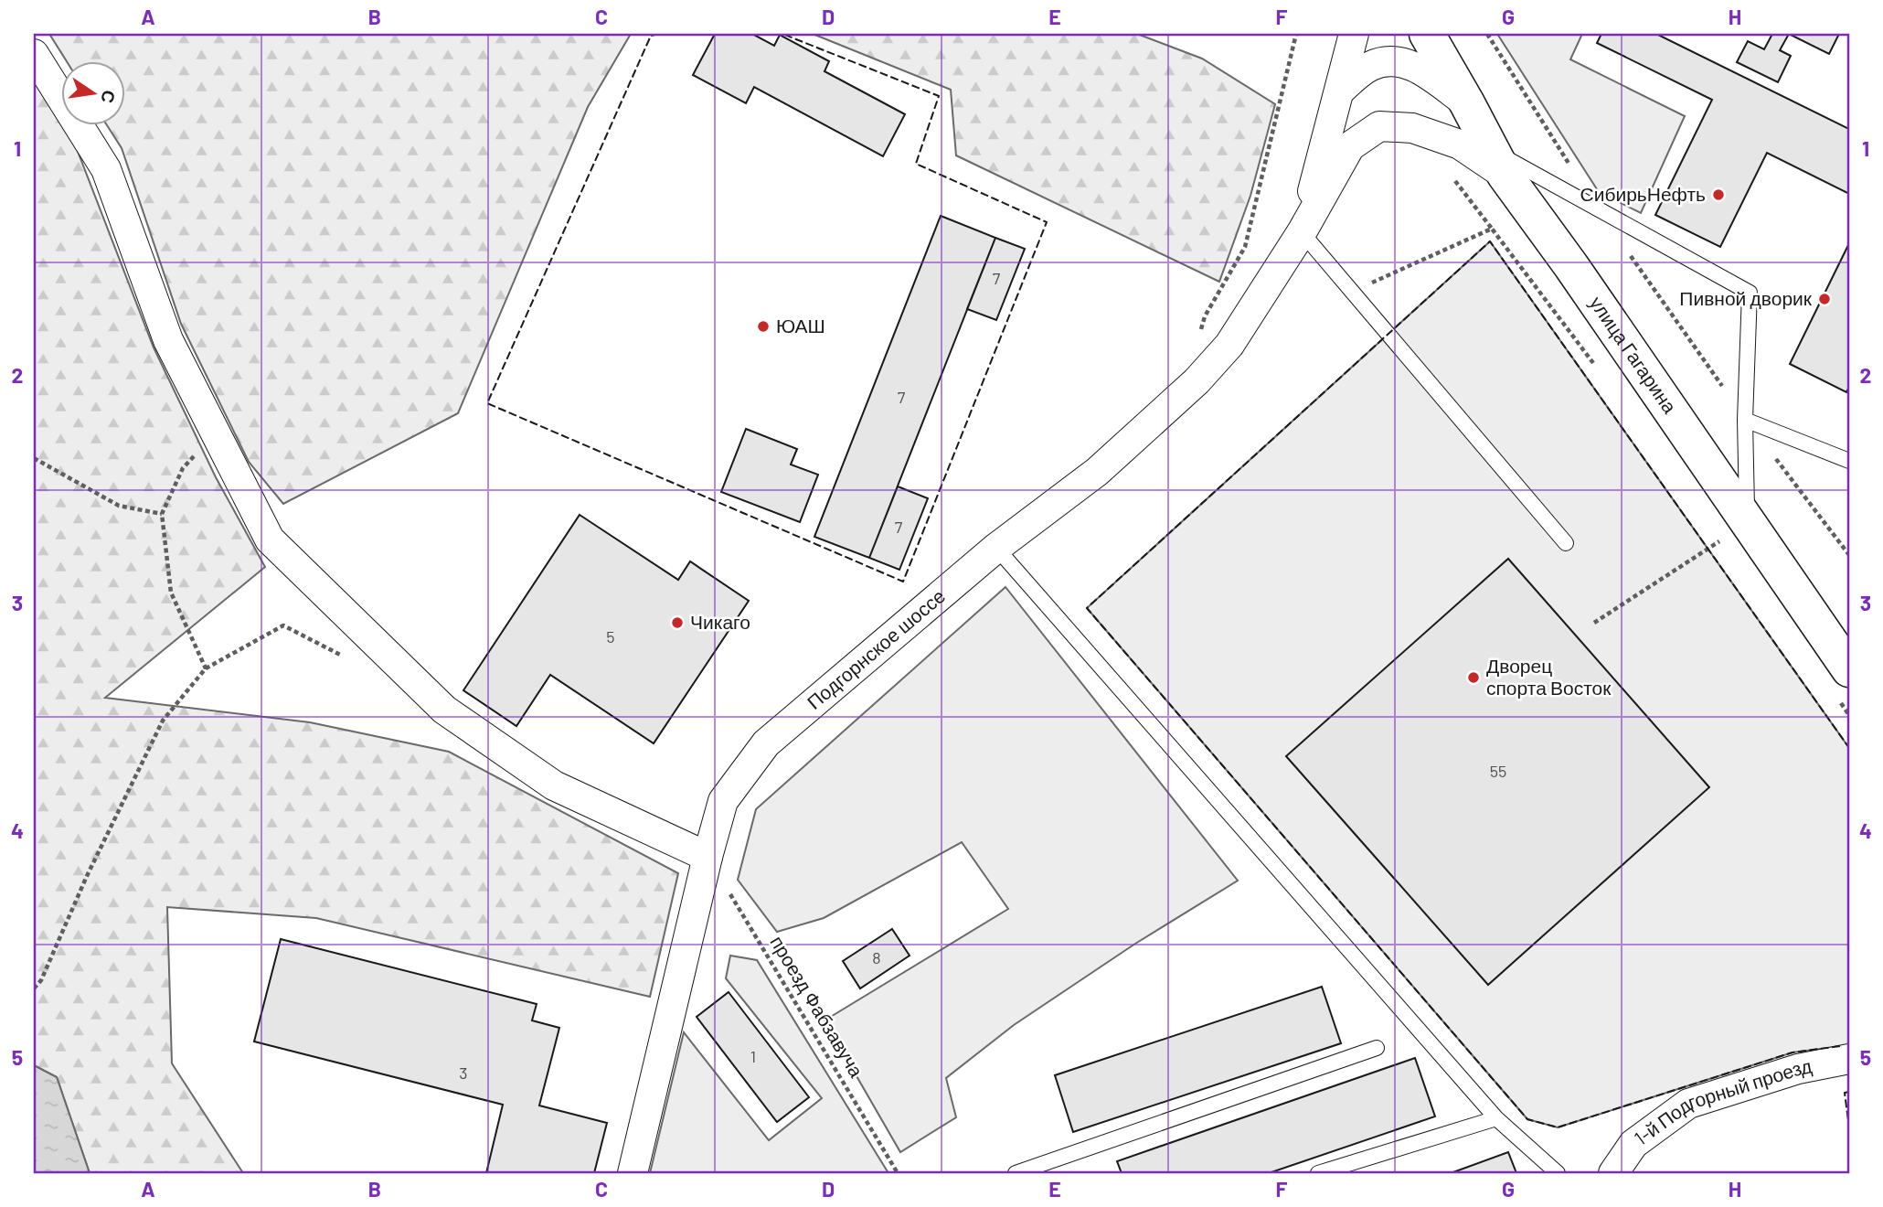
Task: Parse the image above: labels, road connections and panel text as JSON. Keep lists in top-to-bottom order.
{
  "streets": {
    "main road": ["улица Гагарина"],
    "street": ["Подгорнское шоссе", "1-й Подгорный проезд"],
    "path": ["проезд Фабзавуча"]
  },
  "crossings": [
    ["Подгорнское шоссе", "проезд Фабзавуча"]
  ],
  "places": [
    "СибирьНефть",
    "Пивной дворик",
    "ЮАШ",
    "Чикаго",
    "Дворец спорта Восток"
  ],
  "house_numbers": [
    "7",
    "7",
    "7",
    "5",
    "55",
    "8",
    "1",
    "3"
  ],
  "north": "right",
  "grid": {
    "columns": [
      "A",
      "B",
      "C",
      "D",
      "E",
      "F",
      "G",
      "H"
    ],
    "rows": [
      "1",
      "2",
      "3",
      "4",
      "5"
    ]
  }
}
